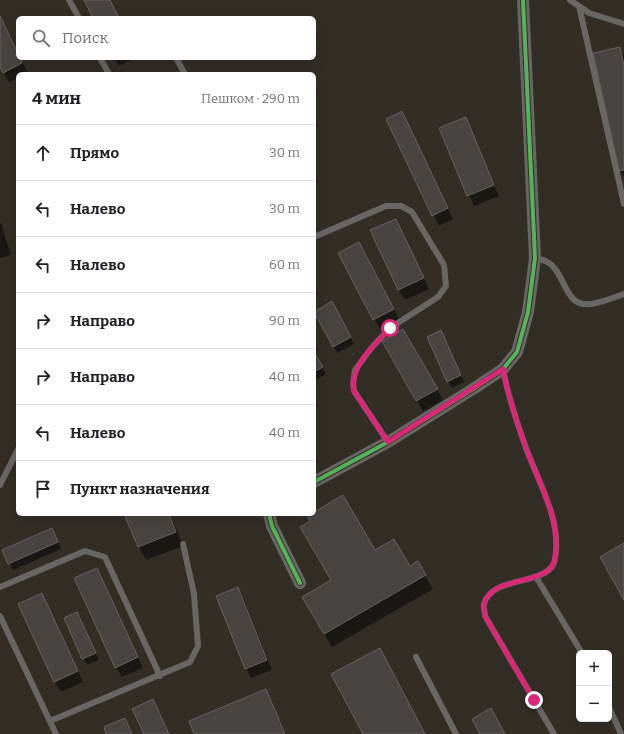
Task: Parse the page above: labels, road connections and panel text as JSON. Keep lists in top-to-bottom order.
{
  "page": {
    "search": "Поиск",
    "heading": ["4 мин", "Пешком · 290 m"],
    "list": [
      ["Прямо", "30 m"],
      ["Налево", "30 m"],
      ["Налево", "60 m"],
      ["Направо", "90 m"],
      ["Направо", "40 m"],
      ["Налево", "40 m"],
      "Пункт назначения"
    ],
    "map_buttons": ["+", "−"]
  }
}
